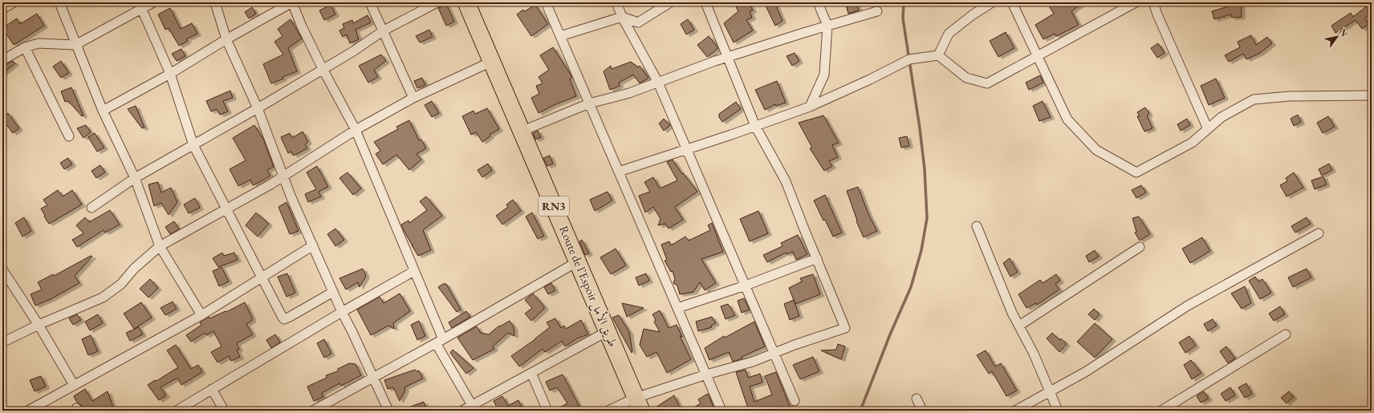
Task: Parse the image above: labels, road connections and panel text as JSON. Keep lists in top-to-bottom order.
{
  "streets": {
    "highway": ["RN3", "Route de l’Espoir طريق الأمل"]
  },
  "north": "top right"
}
